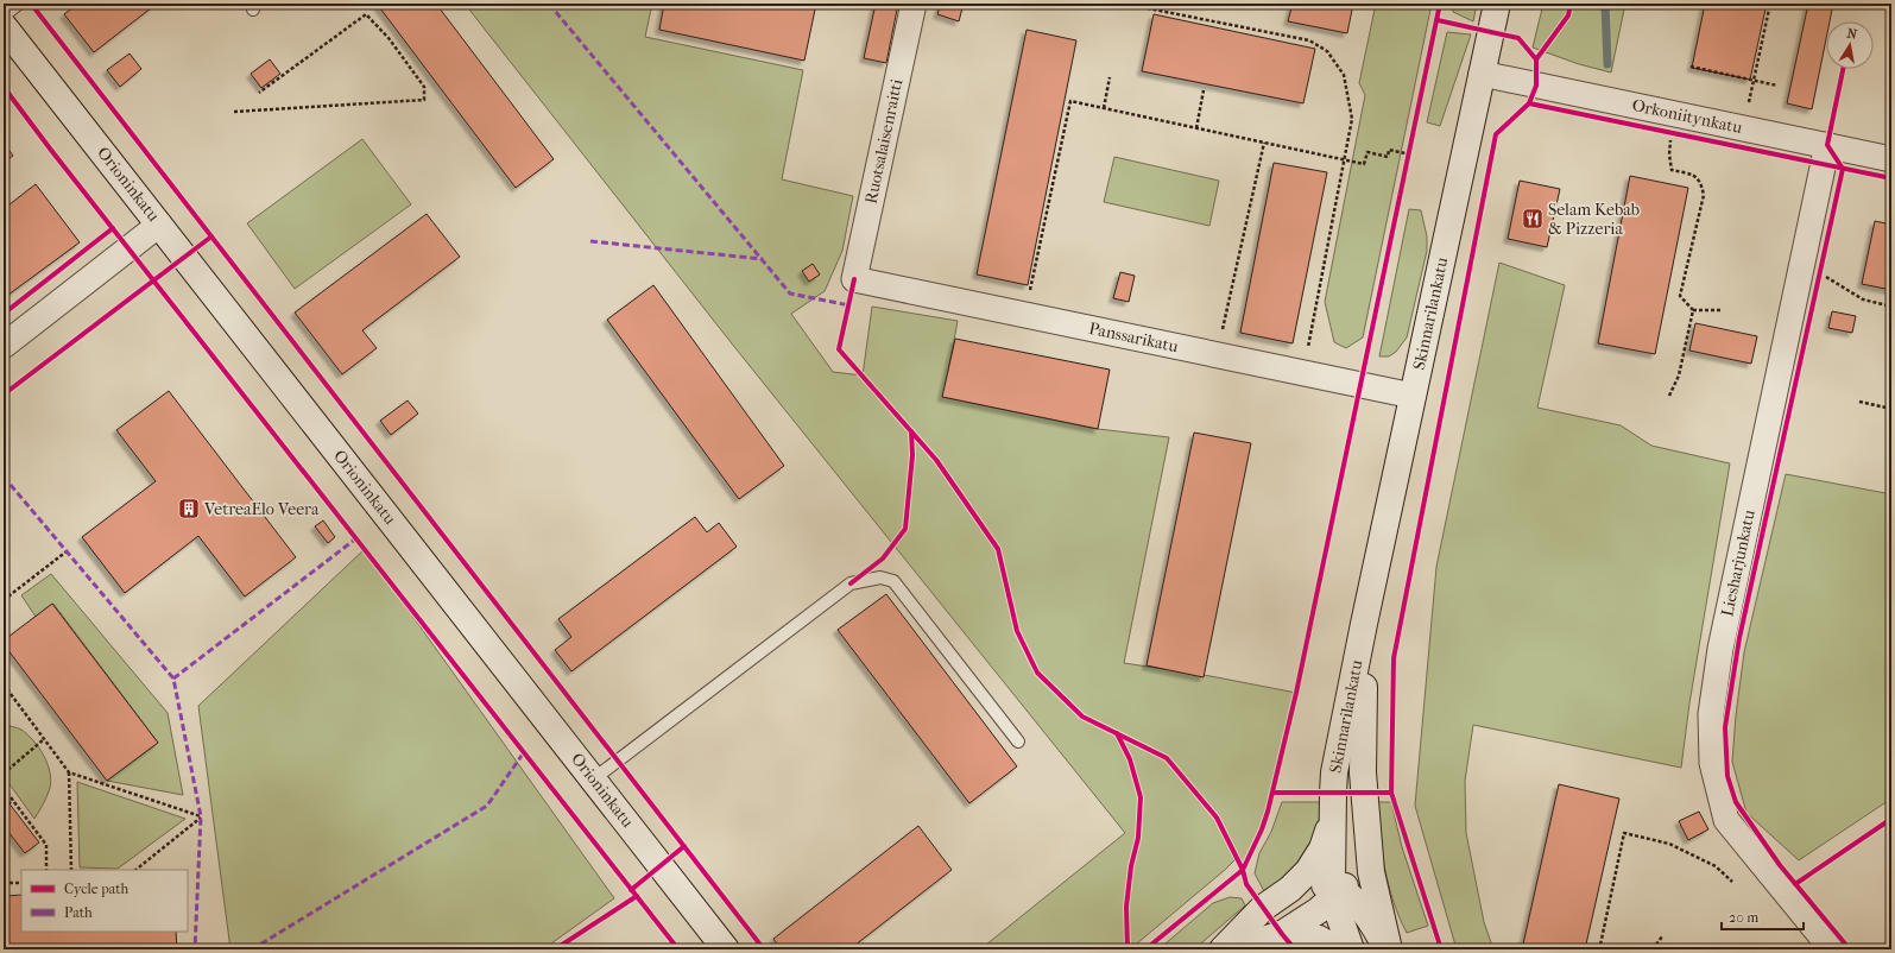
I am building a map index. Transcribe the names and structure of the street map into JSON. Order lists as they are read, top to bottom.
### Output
{
  "streets": {
    "main road": ["Orioninkatu", "Skinnarilankatu"],
    "street": [
      "Orkoniitynkatu",
      "Ruotsalaisenraitti",
      "Panssarikatu",
      "Liesharjunkatu"
    ]
  },
  "crossings": [
    ["Orkoniitynkatu", "Skinnarilankatu"],
    ["Orkoniitynkatu", "Liesharjunkatu"],
    ["Ruotsalaisenraitti", "Panssarikatu"],
    ["Skinnarilankatu", "Panssarikatu"]
  ],
  "places": {
    "restaurant": ["Selam Kebab & Pizzeria"],
    "building": ["VetreaElo Veera"]
  },
  "legend": ["Cycle path", "Path"],
  "scale_bar": "20 m",
  "north": "top"
}
